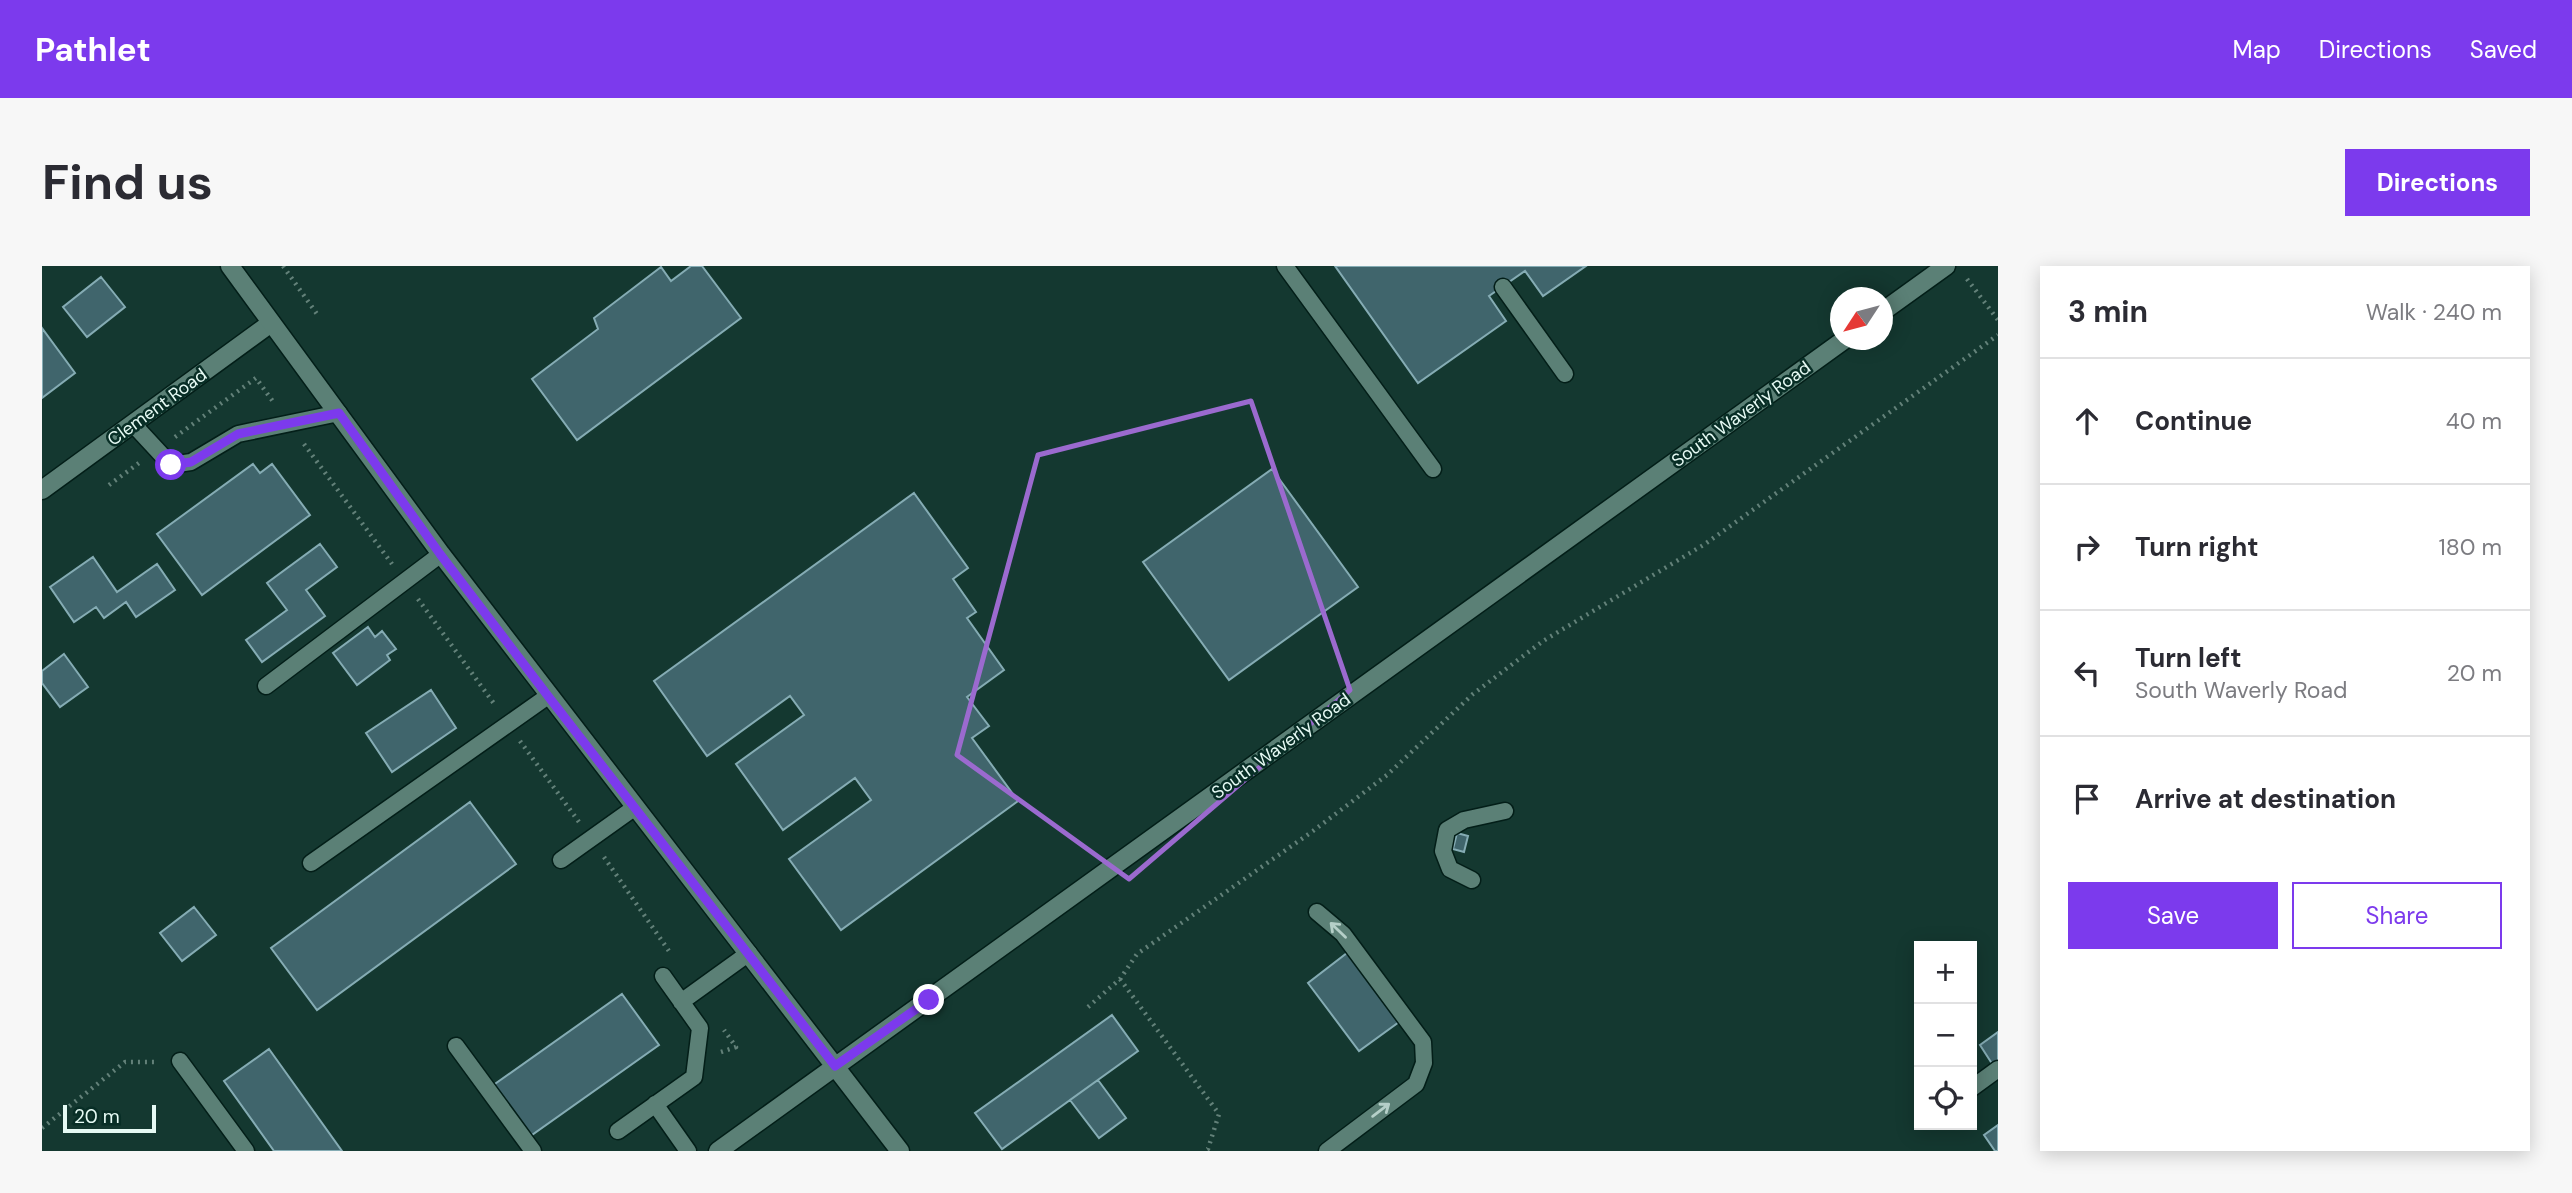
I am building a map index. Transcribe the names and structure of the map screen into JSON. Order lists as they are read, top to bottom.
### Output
{
  "streets": {
    "main road": ["Clement Road", "South Waverly Road"]
  },
  "scale_bar": "20 m",
  "north": "bottom left",
  "page": {
    "header": "Pathlet",
    "nav": ["Map", "Directions", "Saved"],
    "buttons": [
      "Directions",
      ["Save", "Share"]
    ],
    "title": "Find us",
    "heading": ["3 min", "Walk · 240 m"],
    "list": [
      ["Continue", "40 m"],
      ["Turn right", "180 m"],
      ["Turn left", "South Waverly Road", "20 m"],
      "Arrive at destination"
    ],
    "map_buttons": ["+", "−"],
    "scale": "20 m"
  }
}
